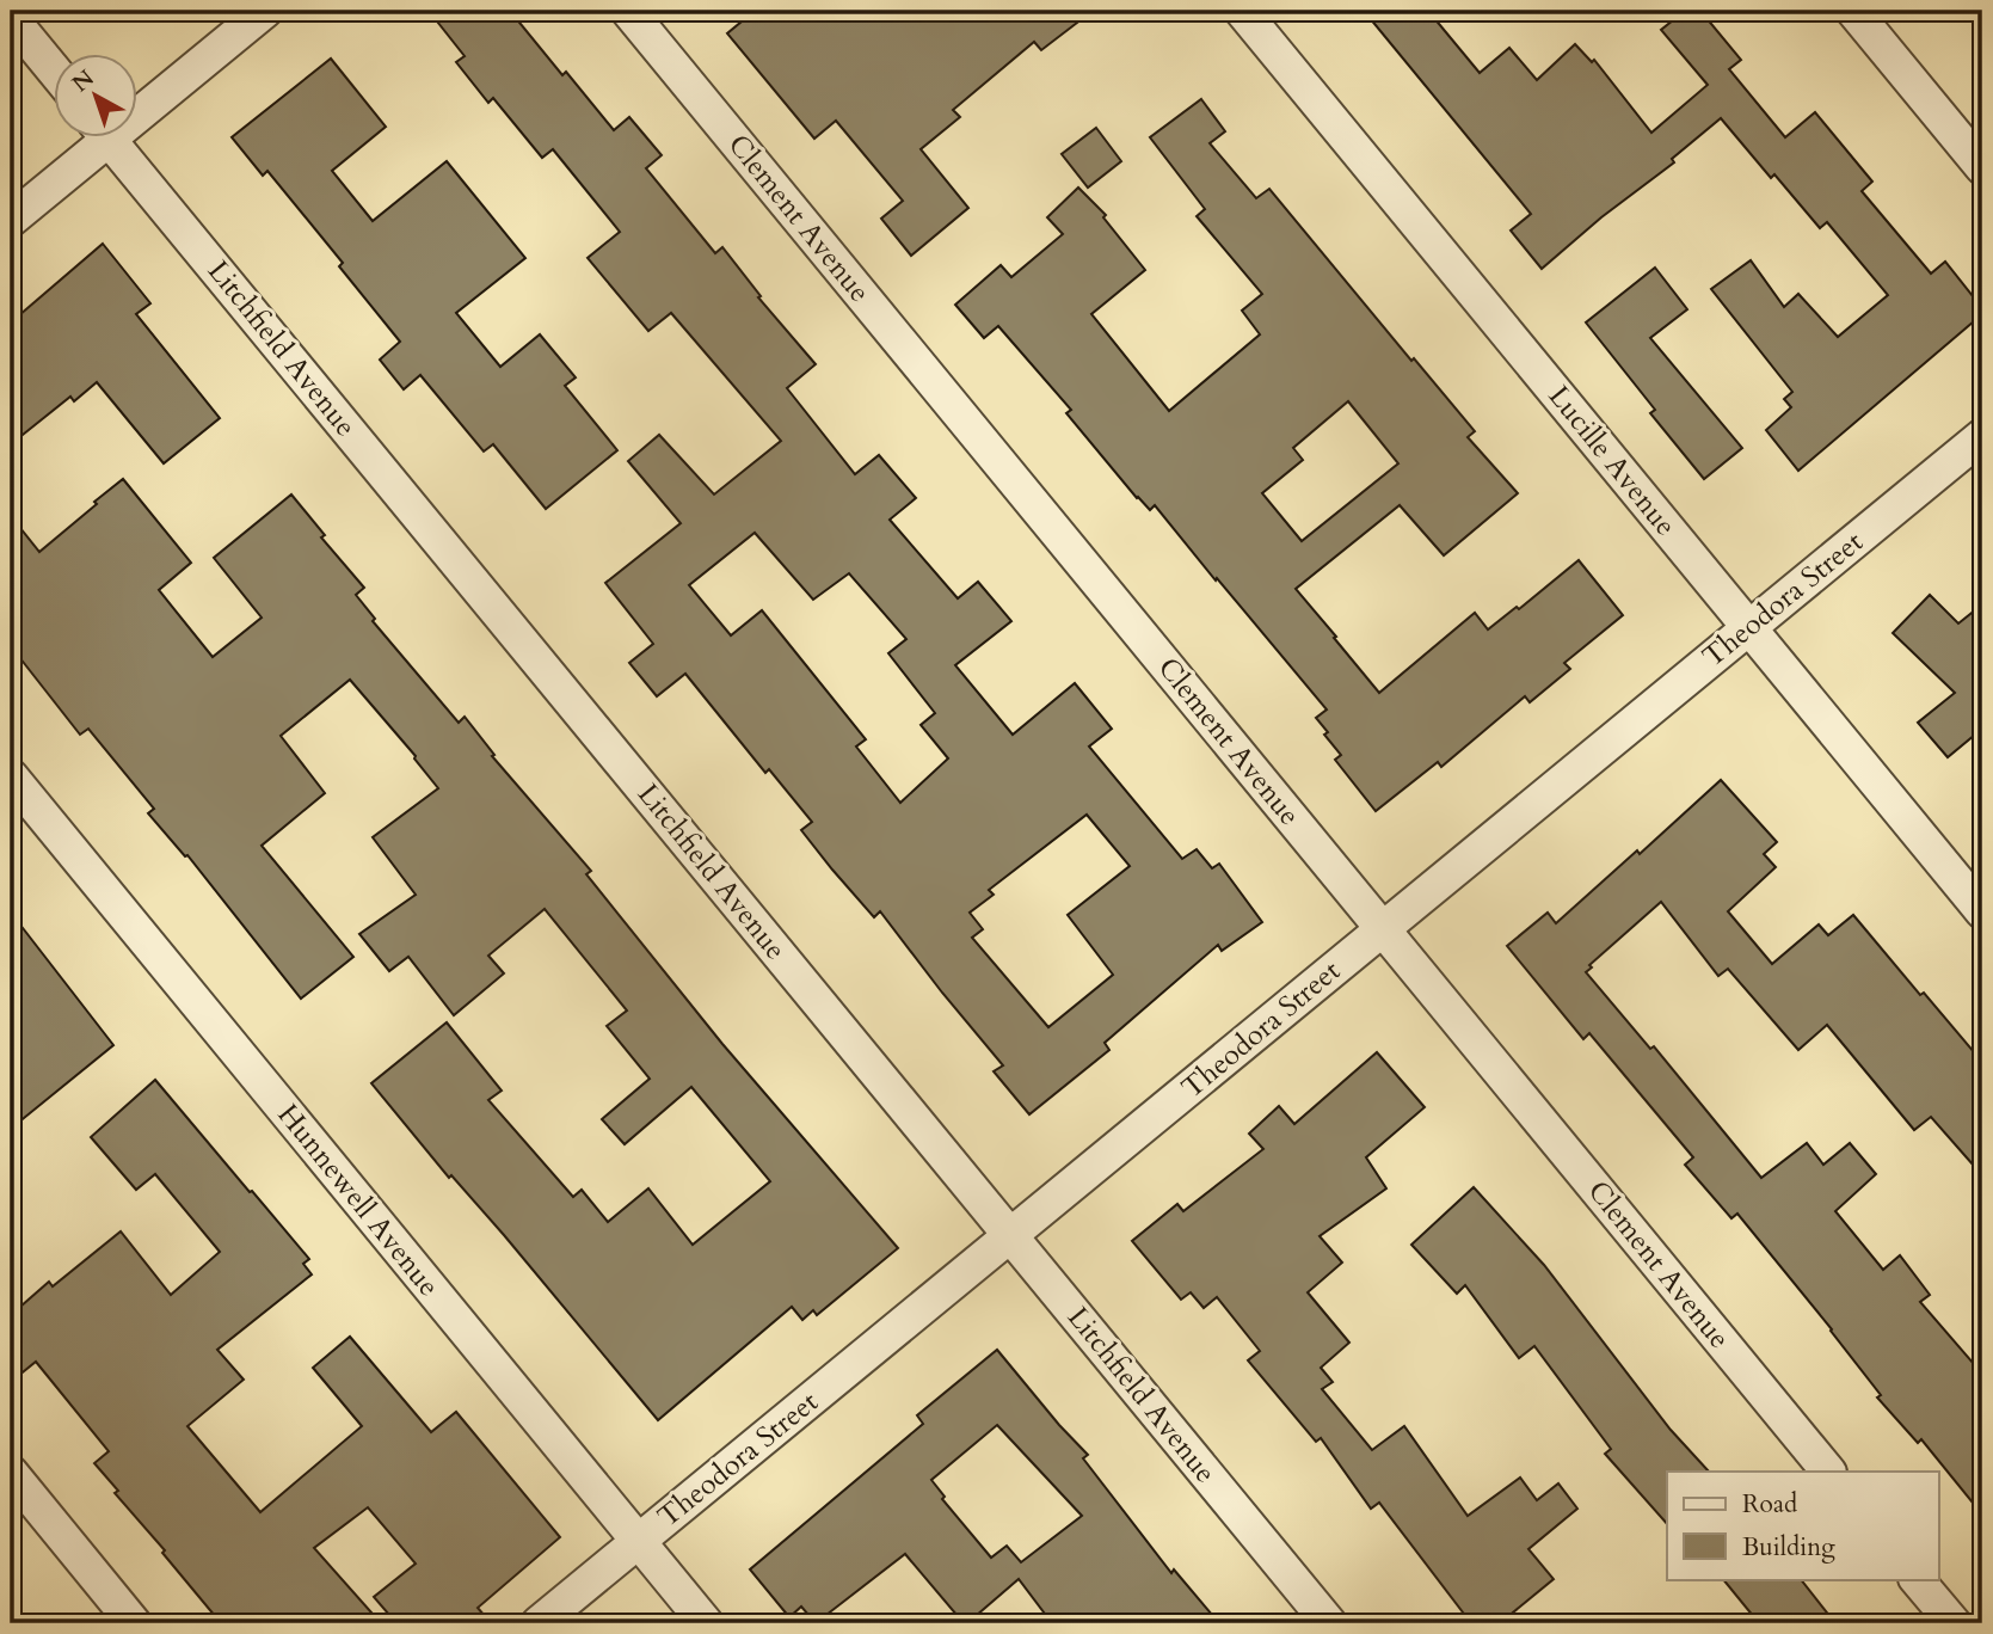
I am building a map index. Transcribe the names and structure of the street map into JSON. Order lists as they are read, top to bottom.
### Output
{
  "streets": {
    "street": [
      "Clement Avenue",
      "Litchfield Avenue",
      "Lucille Avenue",
      "Theodora Street",
      "Hunnewell Avenue"
    ]
  },
  "crossings": [
    ["Clement Avenue", "Theodora Street"],
    ["Litchfield Avenue", "Theodora Street"],
    ["Lucille Avenue", "Theodora Street"],
    ["Theodora Street", "Hunnewell Avenue"]
  ],
  "legend": ["Road", "Building"],
  "north": "top left"
}
